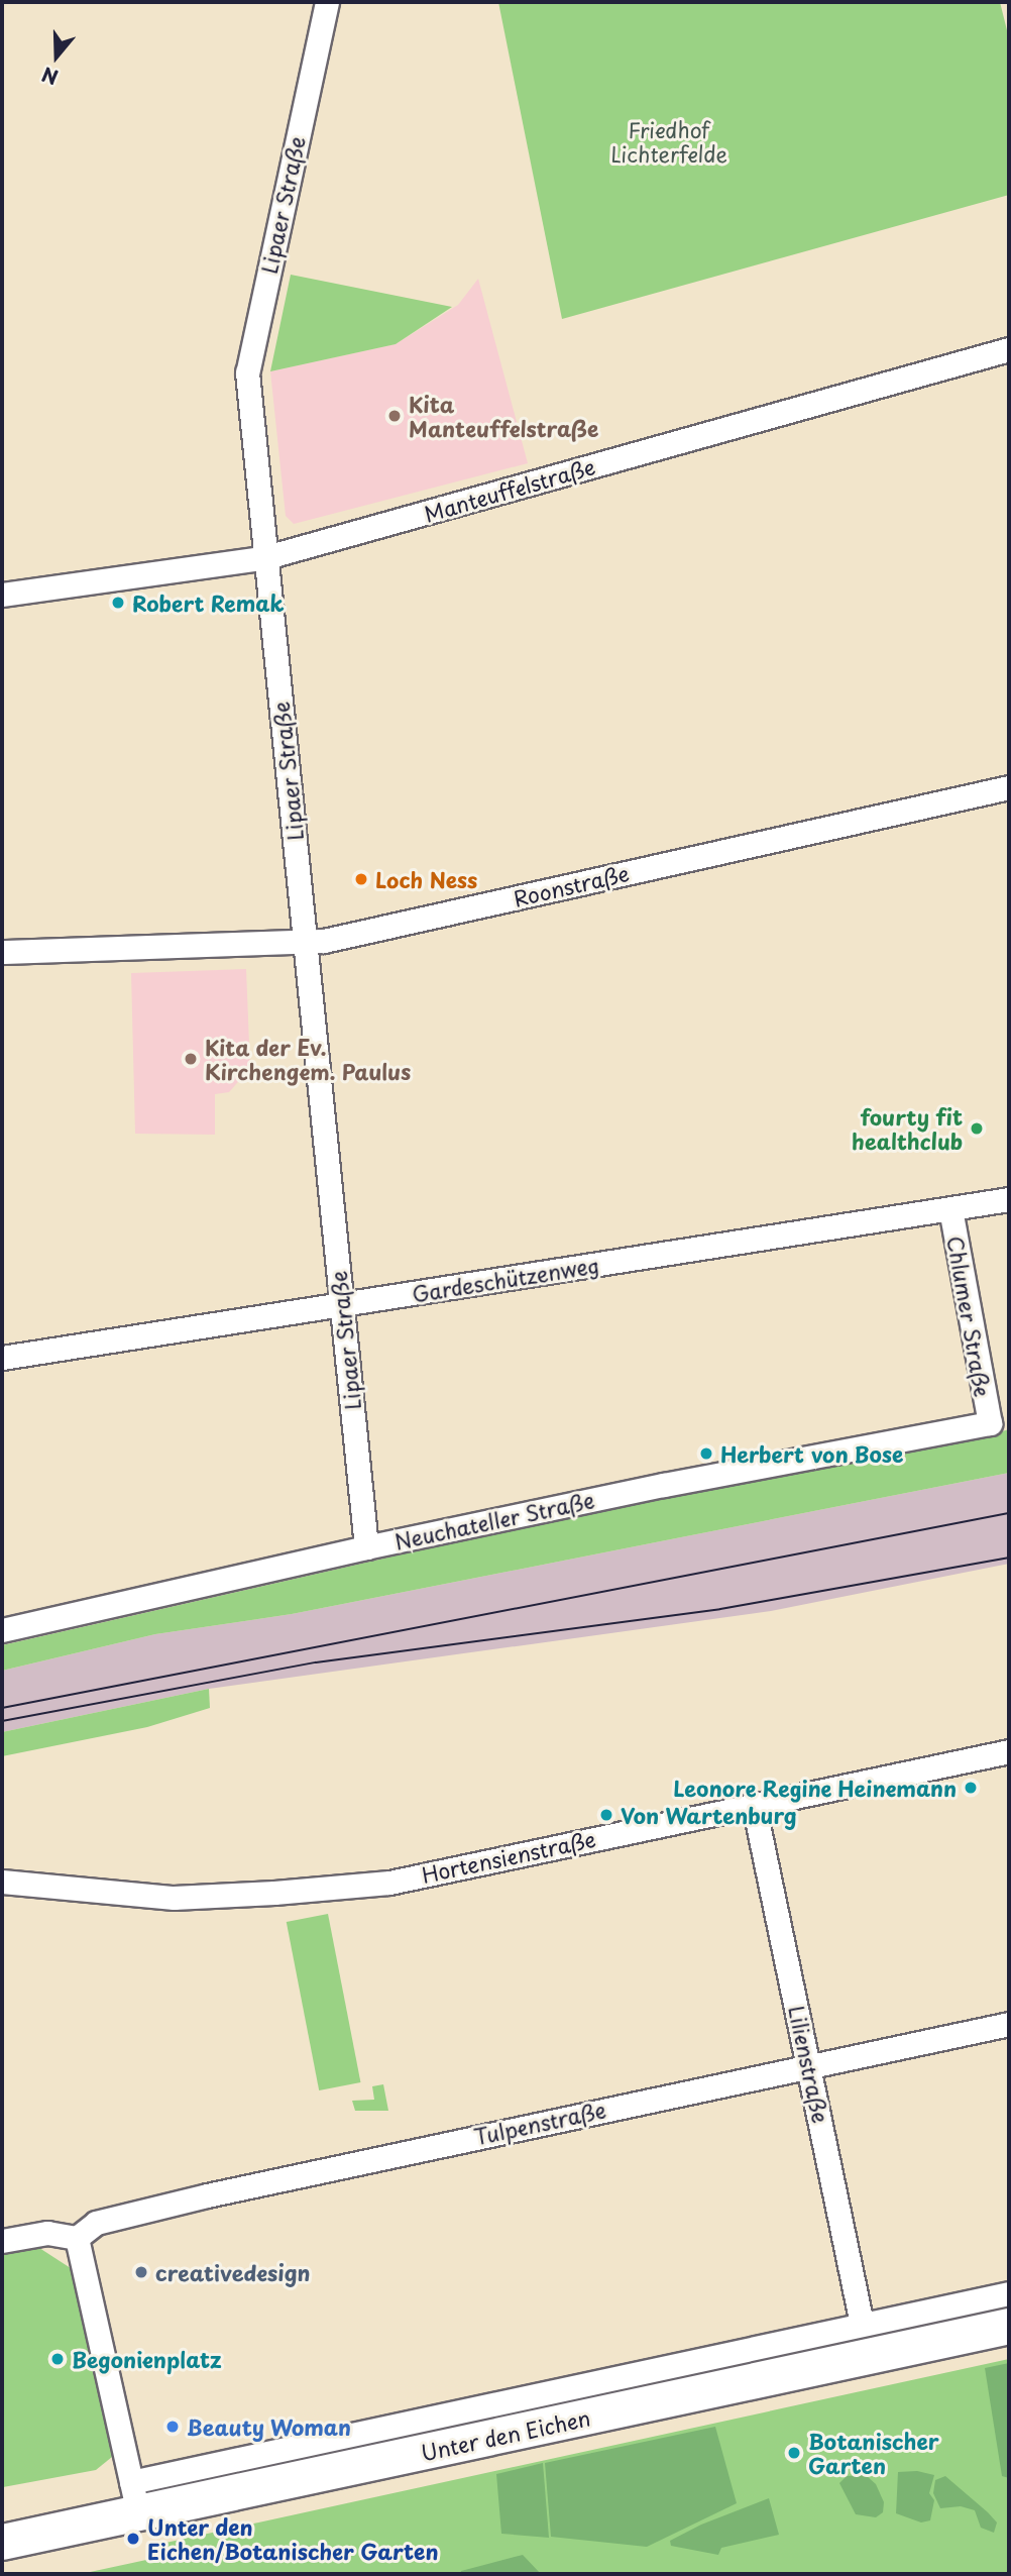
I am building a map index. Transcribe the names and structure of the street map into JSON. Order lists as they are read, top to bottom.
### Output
{
  "streets": {
    "main road": ["Unter den Eichen"],
    "street": [
      "Lipaer Straße",
      "Manteuffelstraße",
      "Roonstraße",
      "Gardeschützenweg",
      "Chlumer Straße",
      "Neuchateller Straße",
      "Hortensienstraße",
      "Lilienstraße",
      "Tulpenstraße"
    ]
  },
  "crossings": [
    ["Lipaer Straße", "Manteuffelstraße"],
    ["Lipaer Straße", "Roonstraße"],
    ["Lipaer Straße", "Gardeschützenweg"],
    ["Lipaer Straße", "Neuchateller Straße"],
    ["Gardeschützenweg", "Chlumer Straße"],
    ["Chlumer Straße", "Neuchateller Straße"],
    ["Hortensienstraße", "Lilienstraße"],
    ["Lilienstraße", "Tulpenstraße"],
    ["Lilienstraße", "Unter den Eichen"]
  ],
  "parks": ["Friedhof Lichterfelde"],
  "places": [
    "Kita Manteuffelstraße",
    "Robert Remak",
    "Loch Ness",
    "Kita der Ev. Kirchengem. Paulus",
    "fourty fit healthclub",
    "Herbert von Bose",
    "Leonore Regine Heinemann",
    "Von Wartenburg",
    "creativedesign",
    "Begonienplatz",
    "Beauty Woman",
    "Botanischer Garten",
    "Unter den Eichen/Botanischer Garten"
  ],
  "north": "bottom"
}
